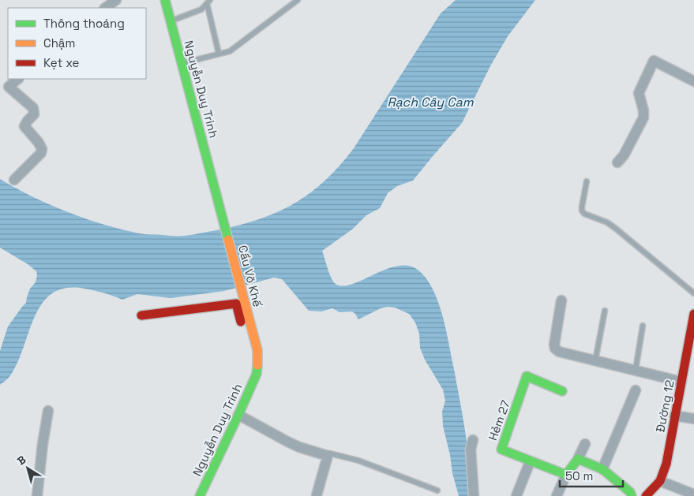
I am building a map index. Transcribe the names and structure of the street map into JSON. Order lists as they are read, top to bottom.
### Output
{
  "streets": {
    "street": [
      "Nguyễn Duy Trinh",
      "Cầu Võ Khế",
      "Đường 12",
      "Hẻm 27"
    ]
  },
  "crossings": [
    ["Nguyễn Duy Trinh", "Cầu Võ Khế"]
  ],
  "water": ["Rạch Cây Cam"],
  "legend": ["Thông thoáng", "Chậm", "Kẹt xe"],
  "scale_bar": "50 m",
  "north": "top left"
}
